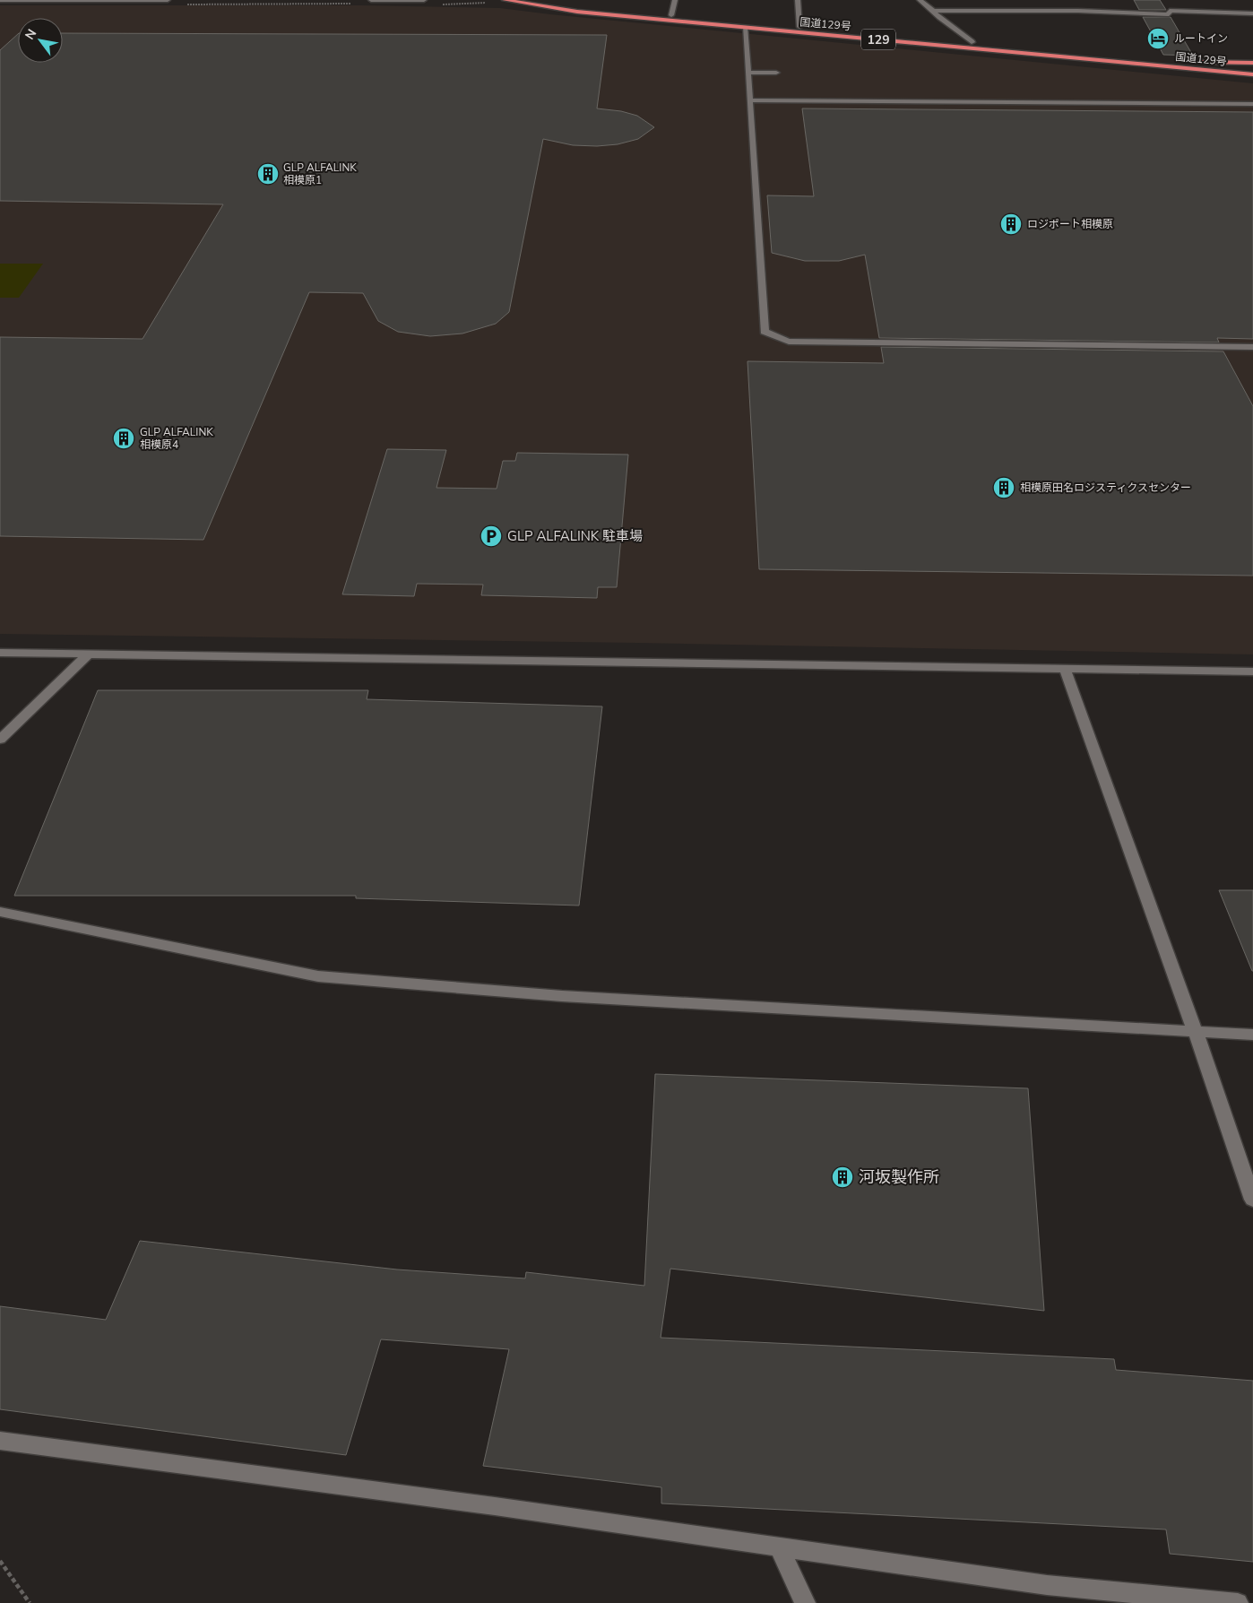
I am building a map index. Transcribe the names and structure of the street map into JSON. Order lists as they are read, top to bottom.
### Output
{
  "streets": {
    "highway": ["国道129号", "129"]
  },
  "places": {
    "hotel": ["ルートイン"],
    "building": [
      "GLP ALFALINK 相模原1",
      "ロジポート相模原",
      "GLP ALFALINK 相模原4",
      "相模原田名ロジスティクスセンター",
      "河坂製作所"
    ],
    "parking": ["GLP ALFALINK 駐車場"]
  },
  "north": "top left"
}
